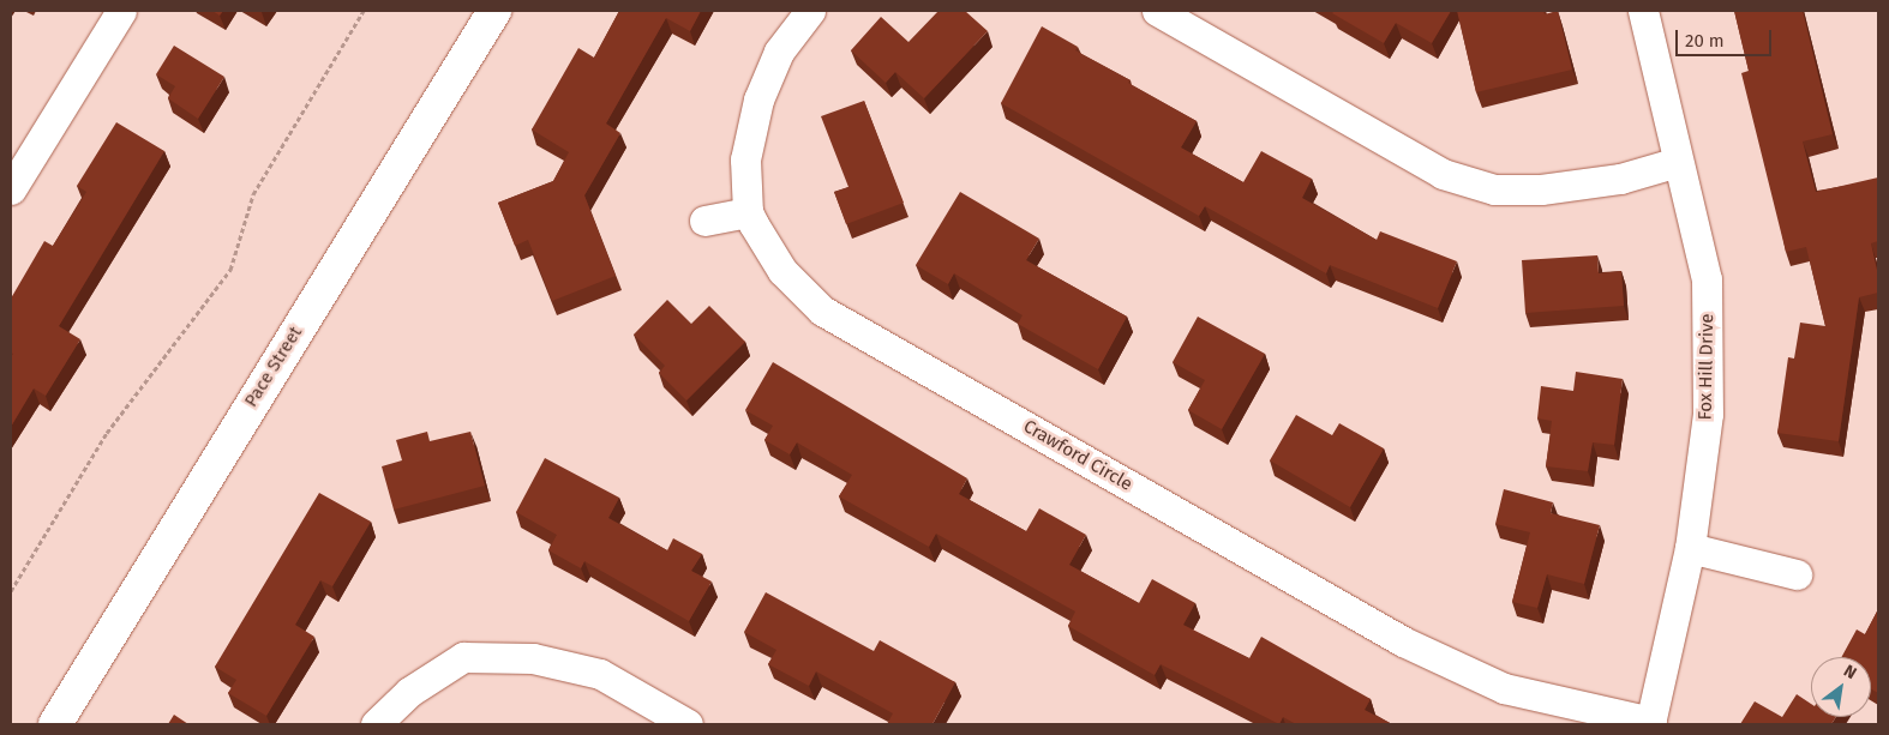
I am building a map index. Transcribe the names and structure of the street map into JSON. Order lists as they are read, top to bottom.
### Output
{
  "streets": {
    "main road": ["Pace Street"],
    "street": ["Fox Hill Drive", "Crawford Circle"]
  },
  "crossings": [
    ["Fox Hill Drive", "Crawford Circle"]
  ],
  "scale_bar": "20 m",
  "north": "top right"
}
